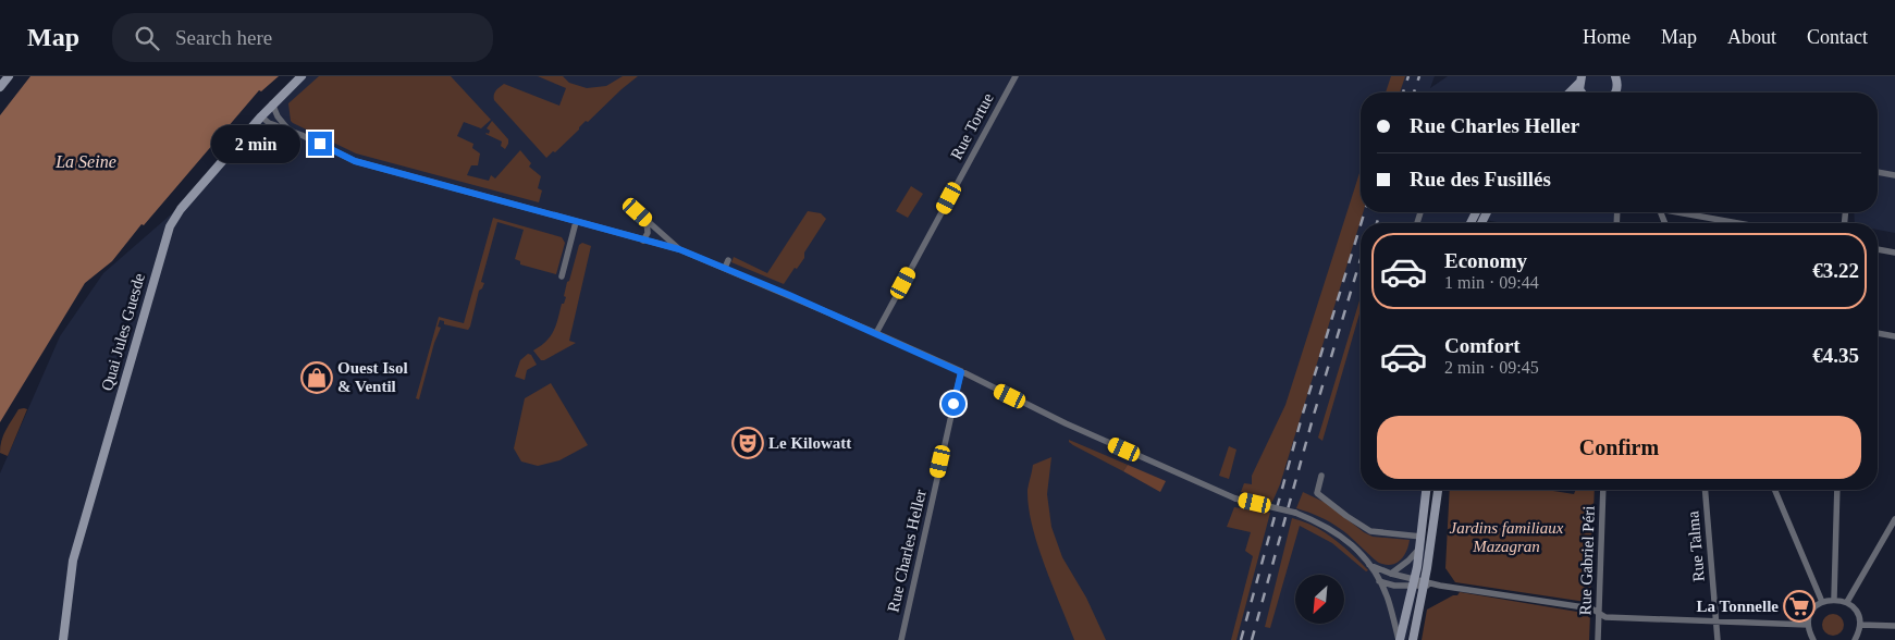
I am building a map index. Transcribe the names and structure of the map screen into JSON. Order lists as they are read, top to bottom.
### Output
{
  "streets": {
    "main road": ["Quai Jules Guesde"],
    "street": [
      "Rue Tortue",
      "Rue Talma",
      "Rue Charles Heller",
      "Rue Gabriel Péri"
    ]
  },
  "water": ["La Seine"],
  "parks": ["Jardins familiaux Mazagran"],
  "places": {
    "shop": ["Ouest Isol & Ventil"],
    "theatre": ["Le Kilowatt"],
    "supermarket": ["La Tonnelle"]
  },
  "north": "bottom left",
  "page": {
    "header": "Map",
    "search": "Search here",
    "nav": [
      "Home",
      "Map",
      "About",
      "Contact"
    ],
    "banner": ["Rue Charles Heller", "Rue des Fusillés"],
    "bubble": "2 min",
    "list": [
      {
        "name": "Economy",
        "note": "1 min · 09:44",
        "value": "€3.22"
      },
      {
        "name": "Comfort",
        "note": "2 min · 09:45",
        "value": "€4.35"
      }
    ],
    "buttons": "Confirm"
  }
}
